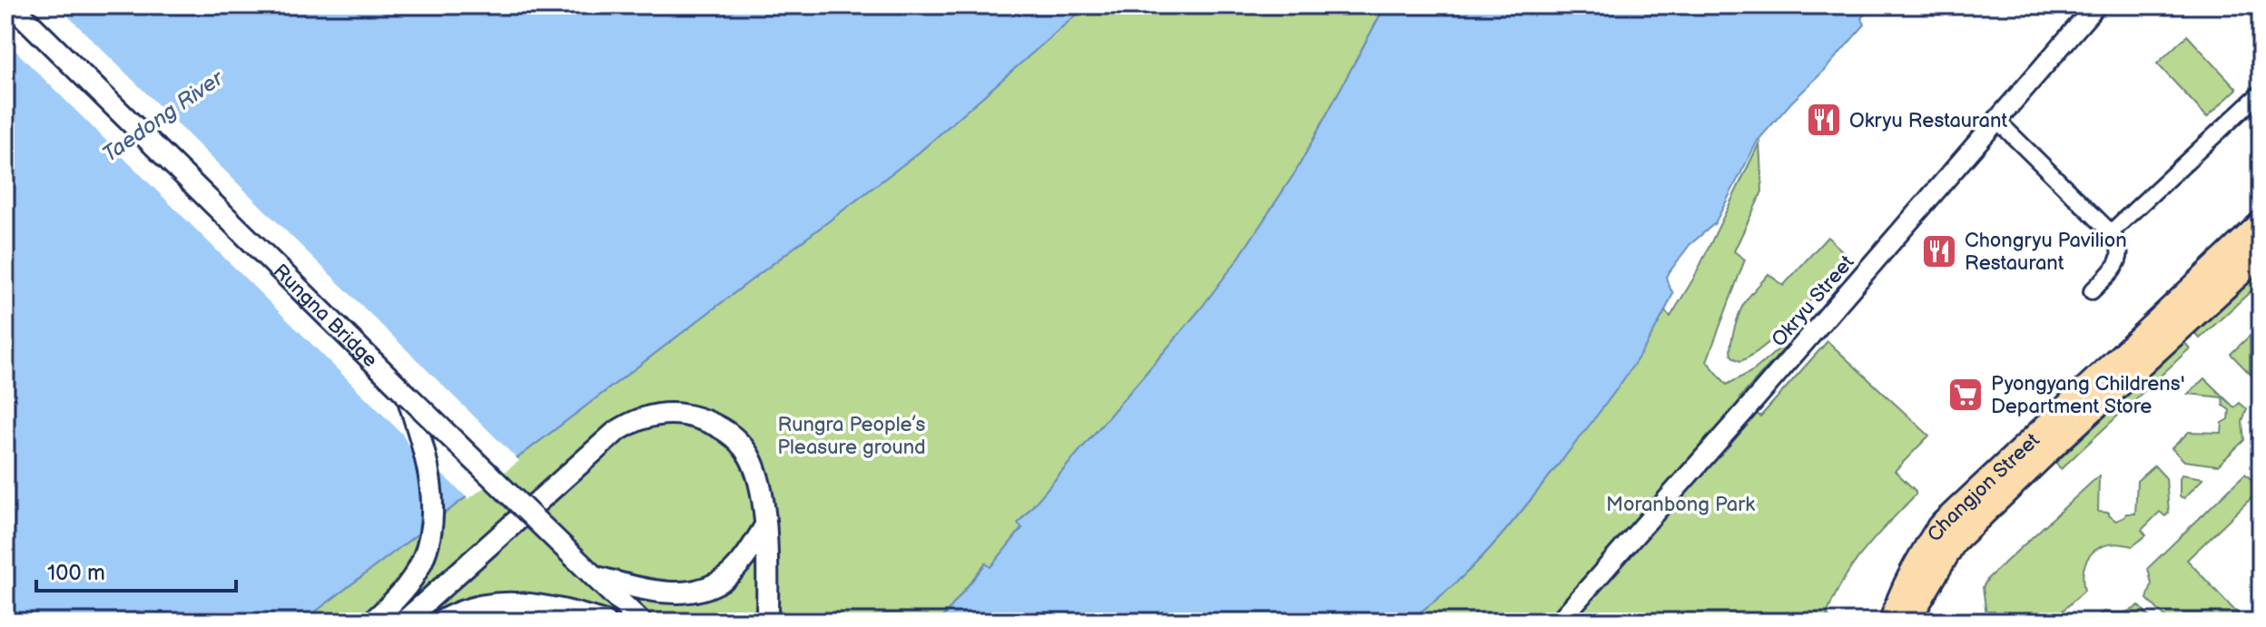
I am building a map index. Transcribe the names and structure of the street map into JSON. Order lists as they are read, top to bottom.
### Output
{
  "streets": {
    "main road": ["Rungna Bridge", "Changjon Street"],
    "street": ["Okryu Street"]
  },
  "water": ["Taedong River"],
  "parks": ["Rungra People’s Pleasure ground", "Moranbong Park"],
  "places": {
    "restaurant": ["Okryu Restaurant", "Chongryu Pavilion Restaurant"],
    "supermarket": ["Pyongyang Childrens' Department Store"]
  },
  "scale_bar": "100 m"
}
